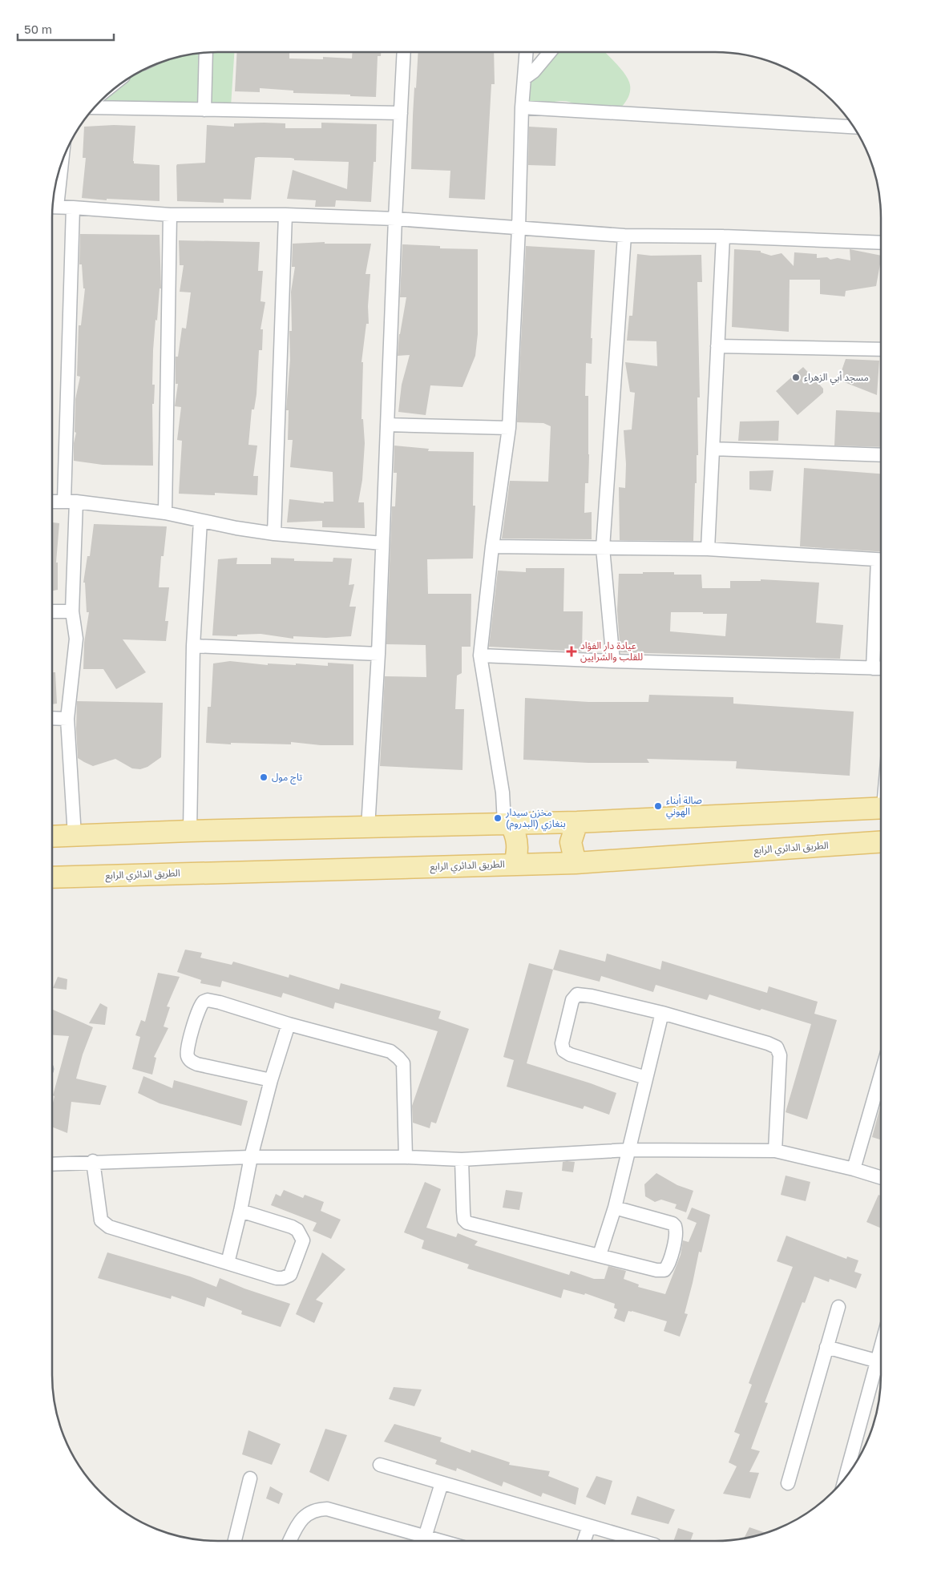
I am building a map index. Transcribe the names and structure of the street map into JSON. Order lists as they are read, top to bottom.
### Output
{
  "streets": {
    "main road": ["الطريق الدائري الرابع"]
  },
  "places": {
    "other": [
      "مسجد أبي الزهراء",
      "تاج مول",
      "صالة أبناء الهوني",
      "مخزن سيدار بنغازي (البدروم)"
    ],
    "health": ["عيادة دار الفؤاد للقلب والشرايين"]
  },
  "scale_bar": "50 m"
}
